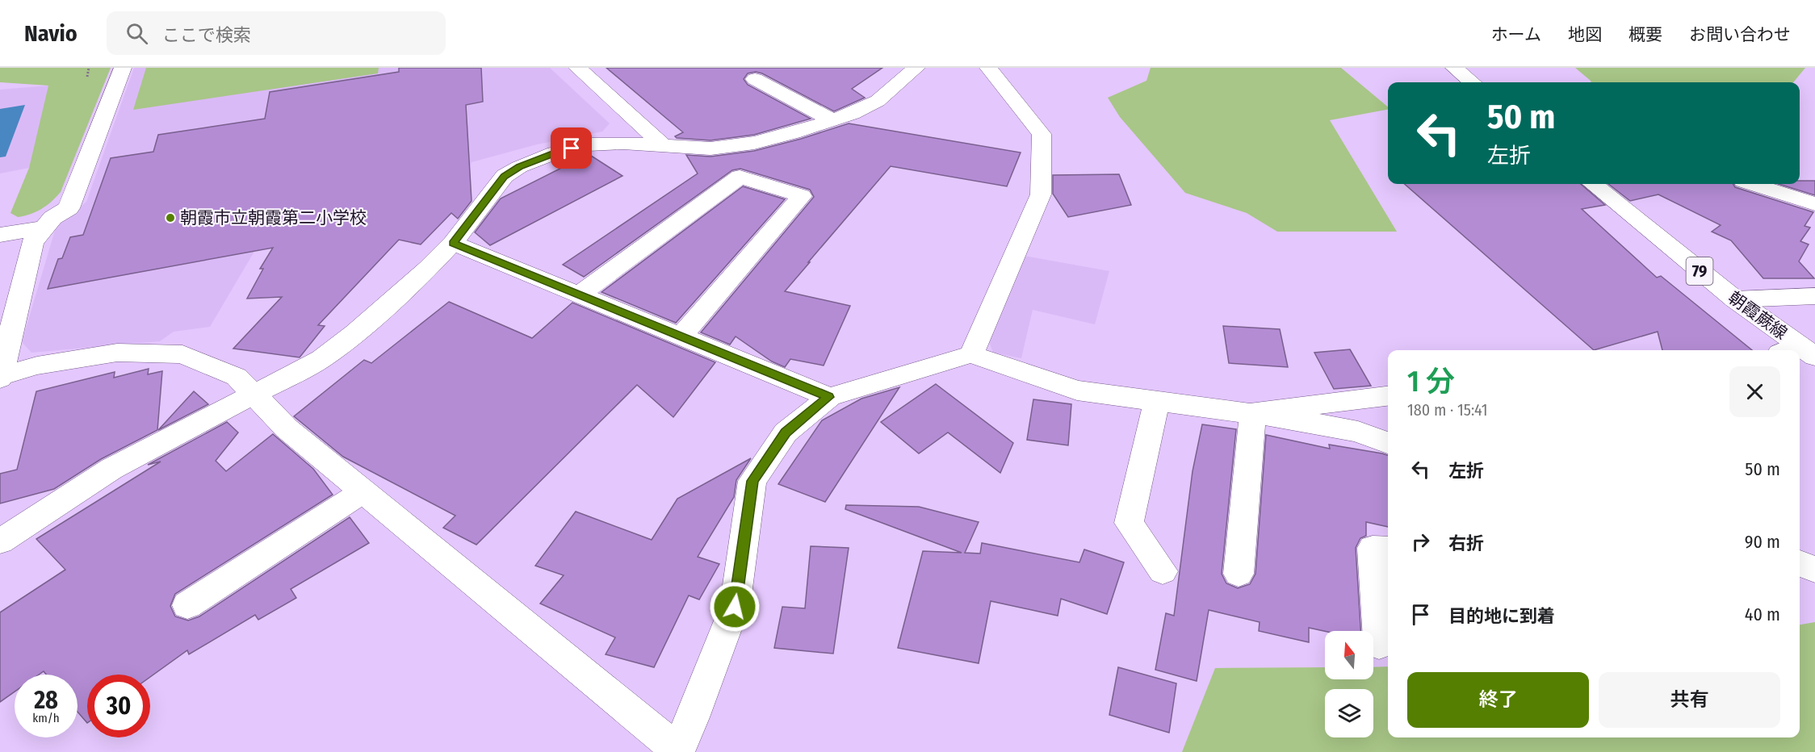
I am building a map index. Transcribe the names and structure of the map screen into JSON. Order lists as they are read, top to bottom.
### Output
{
  "streets": {
    "street": ["79", "朝霞蕨線"]
  },
  "places": ["朝霞市立朝霞第二小学校"],
  "north": "top",
  "page": {
    "header": "Navio",
    "search": "ここで検索",
    "nav": [
      "ホーム",
      "地図",
      "概要",
      "お問い合わせ"
    ],
    "turn": ["50 m", "左折"],
    "heading": ["1 分", "180 m · 15:41"],
    "list": [
      {
        "name": "左折",
        "value": "50 m"
      },
      {
        "name": "右折",
        "value": "90 m"
      },
      {
        "name": "目的地に到着",
        "value": "40 m"
      }
    ],
    "buttons": ["終了", "共有"],
    "speed": "28 km/h",
    "limit": "30"
  }
}
